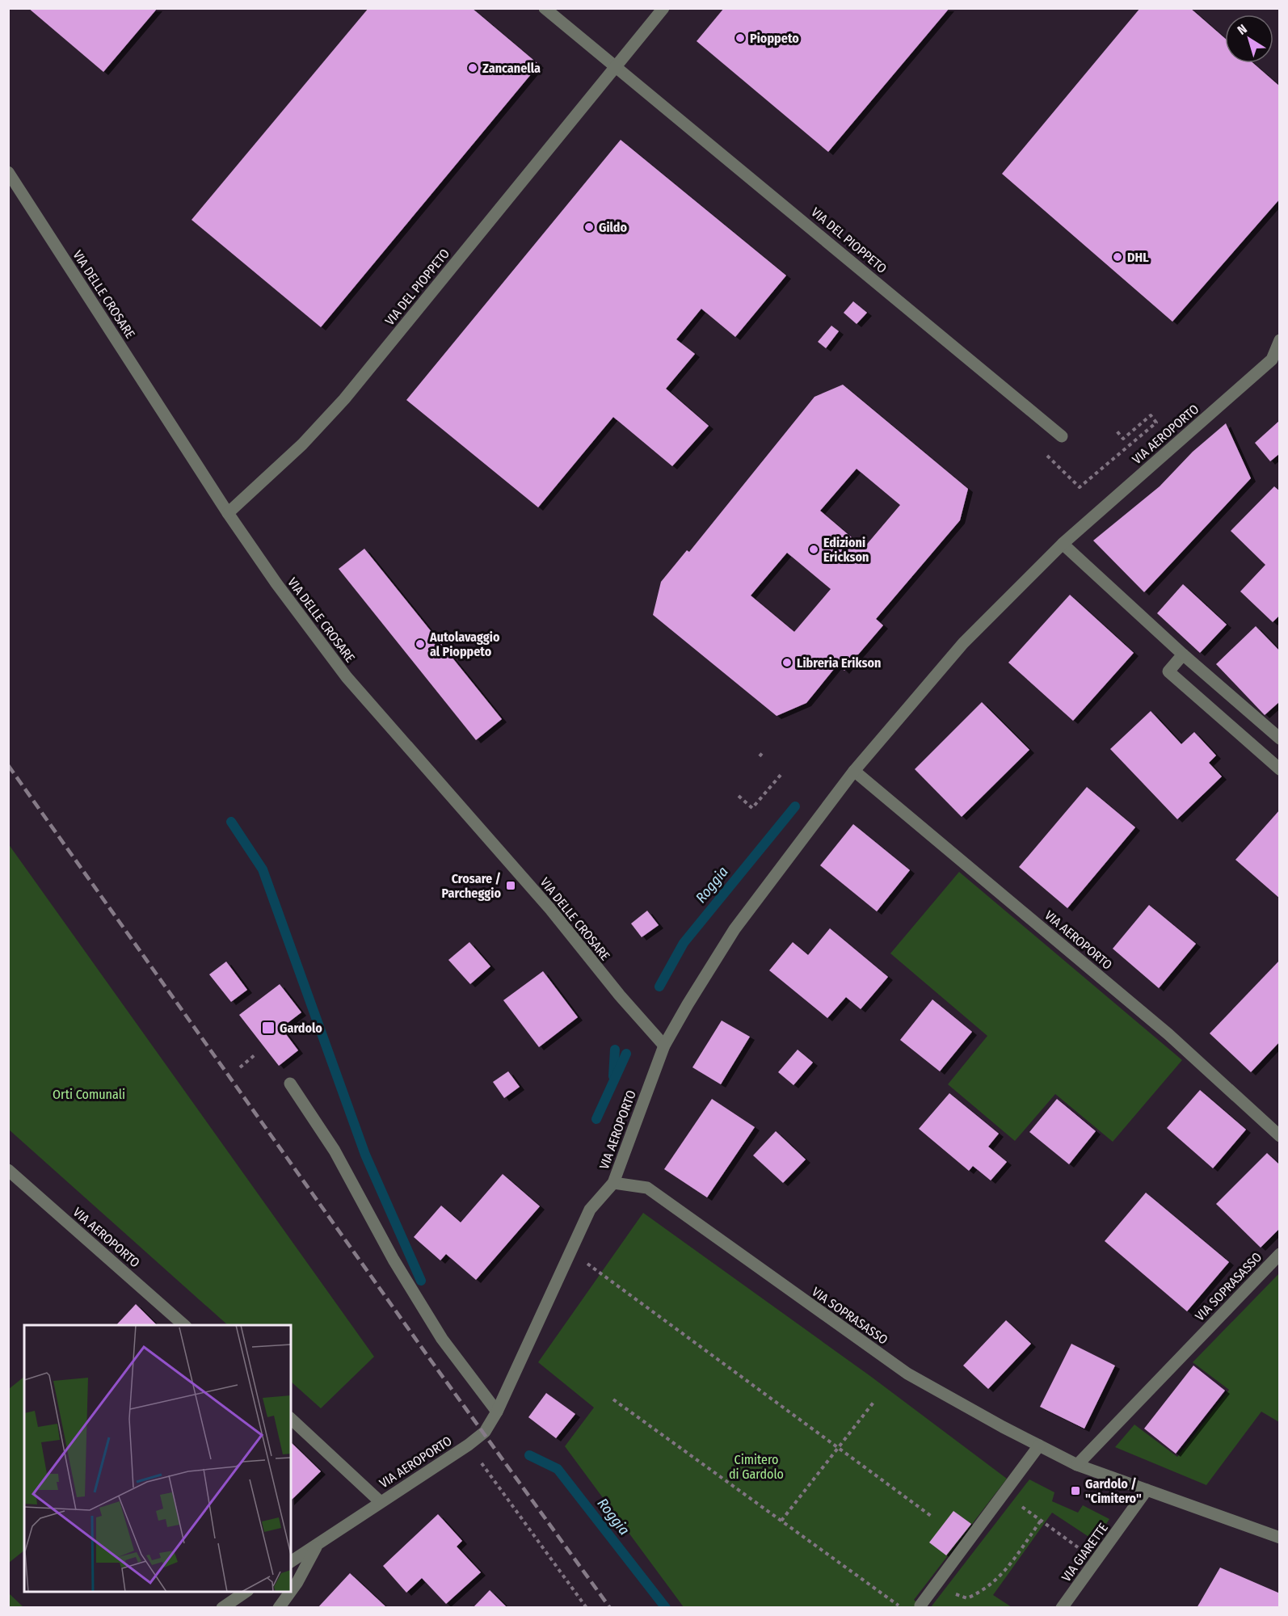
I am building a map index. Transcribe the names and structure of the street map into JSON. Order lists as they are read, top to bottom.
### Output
{
  "streets": {
    "street": [
      "VIA DEL PIOPPETO",
      "VIA DELLE CROSARE",
      "VIA AEROPORTO",
      "VIA SOPRASASSO",
      "VIA GIARETTE"
    ]
  },
  "crossings": [
    ["VIA DEL PIOPPETO", "VIA DELLE CROSARE"],
    ["VIA DELLE CROSARE", "VIA AEROPORTO"],
    ["VIA AEROPORTO", "VIA SOPRASASSO"],
    ["VIA SOPRASASSO", "VIA GIARETTE"]
  ],
  "water": ["Roggia"],
  "parks": ["Orti Comunali", "Cimitero di Gardolo"],
  "places": {
    "other": [
      "Pioppeto",
      "Zancanella",
      "Gildo",
      "DHL",
      "Edizioni Erickson",
      "Autolavaggio al Pioppeto",
      "Libreria Erikson"
    ],
    "transit": ["Crosare / Parcheggio", "Gardolo", "Gardolo / \"Cimitero\""]
  },
  "north": "top left"
}
